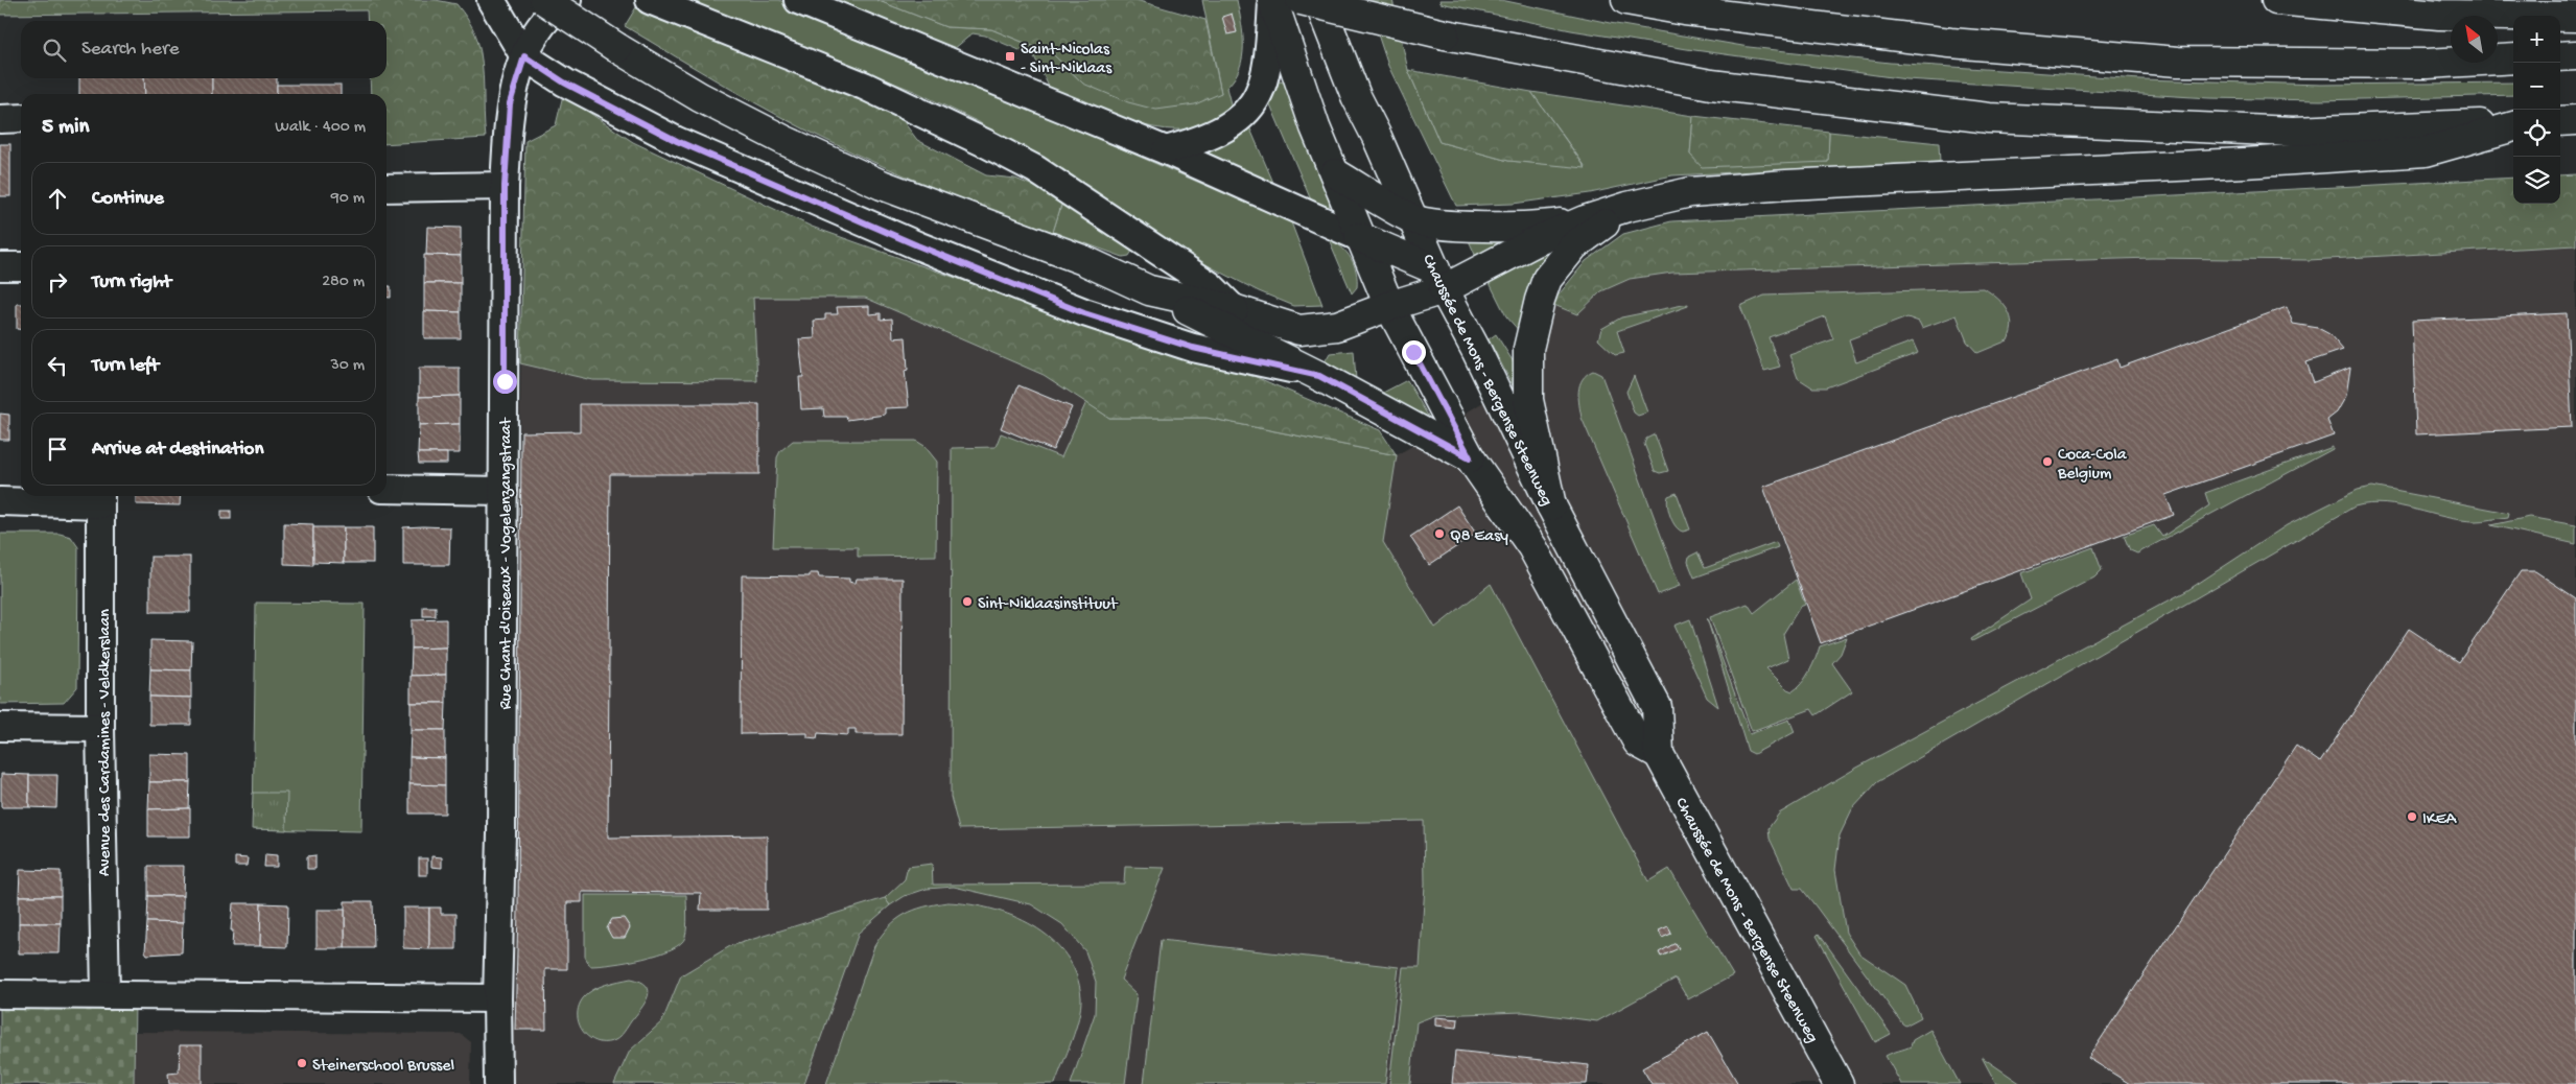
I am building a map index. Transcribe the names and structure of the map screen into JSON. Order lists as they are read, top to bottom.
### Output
{
  "streets": {
    "main road": ["Chaussée de Mons - Bergense Steenweg"],
    "street": ["Rue Chant d'Oiseaux - Vogelenzangstraat", "Avenue des Cardamines - Veldkerslaan"]
  },
  "places": {
    "transit": ["Saint-Nicolas - Sint-Niklaas"],
    "other": [
      "Coca-Cola Belgium",
      "Q8 Easy",
      "Sint-Niklaasinstituut",
      "IKEA",
      "Steinerschool Brussel"
    ]
  },
  "north": "top left",
  "page": {
    "map_buttons": ["+", "−"],
    "search": "Search here",
    "heading": ["5 min", "Walk · 400 m"],
    "list": [
      ["Continue", "90 m"],
      ["Turn right", "280 m"],
      ["Turn left", "30 m"],
      "Arrive at destination"
    ]
  }
}
